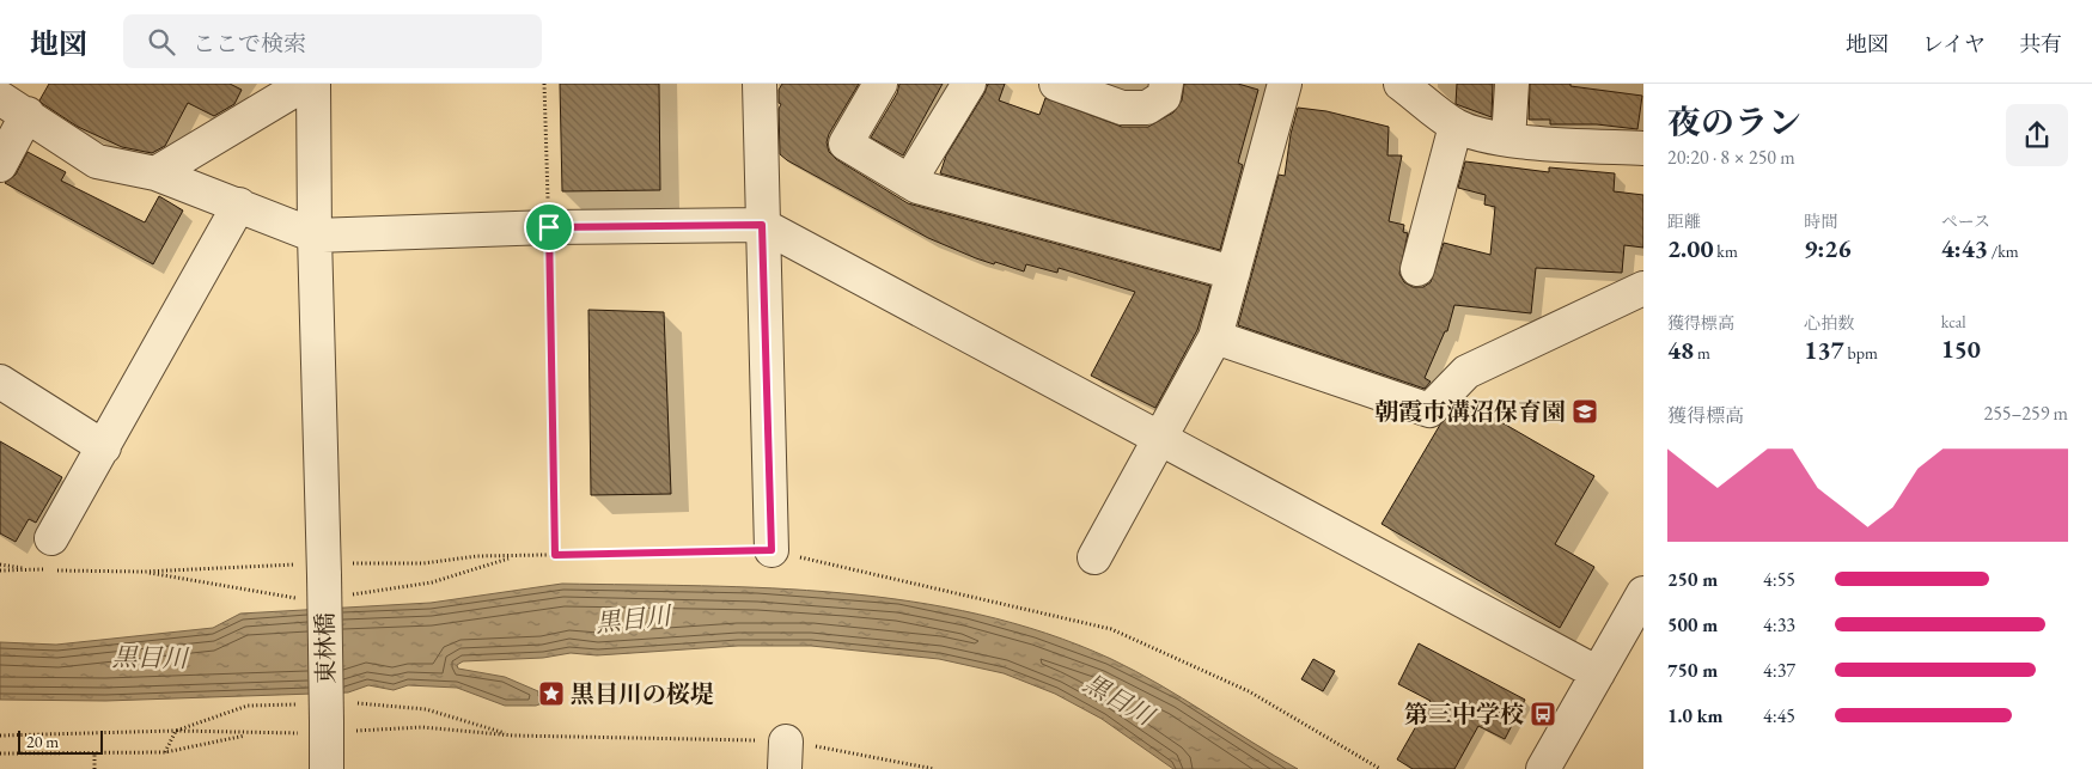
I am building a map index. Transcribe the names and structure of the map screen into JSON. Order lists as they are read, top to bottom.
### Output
{
  "streets": {
    "street": ["東林橋"]
  },
  "water": ["黒目川"],
  "places": {
    "school or university": ["朝霞市溝沼保育園"],
    "place": ["黒目川の桜堤"],
    "bus stop": ["第三中学校"]
  },
  "scale_bar": "20 m",
  "page": {
    "header": "地図",
    "search": "ここで検索",
    "nav": ["地図", "レイヤ", "共有"],
    "heading": ["夜のラン", "20:20 · 8 × 250 m"],
    "stats": [
      ["距離", "2.00 km"],
      ["時間", "9:26"],
      ["ペース", "4:43 /km"],
      ["獲得標高", "48 m"],
      ["心拍数", "137 bpm"],
      ["kcal", "150"]
    ],
    "chart": ["獲得標高", "255–259 m"],
    "list": [
      {
        "name": "250 m",
        "note": "4:55"
      },
      {
        "name": "500 m",
        "note": "4:33"
      },
      {
        "name": "750 m",
        "note": "4:37"
      },
      {
        "name": "1.0 km",
        "note": "4:45"
      }
    ],
    "scale": "20 m"
  }
}
